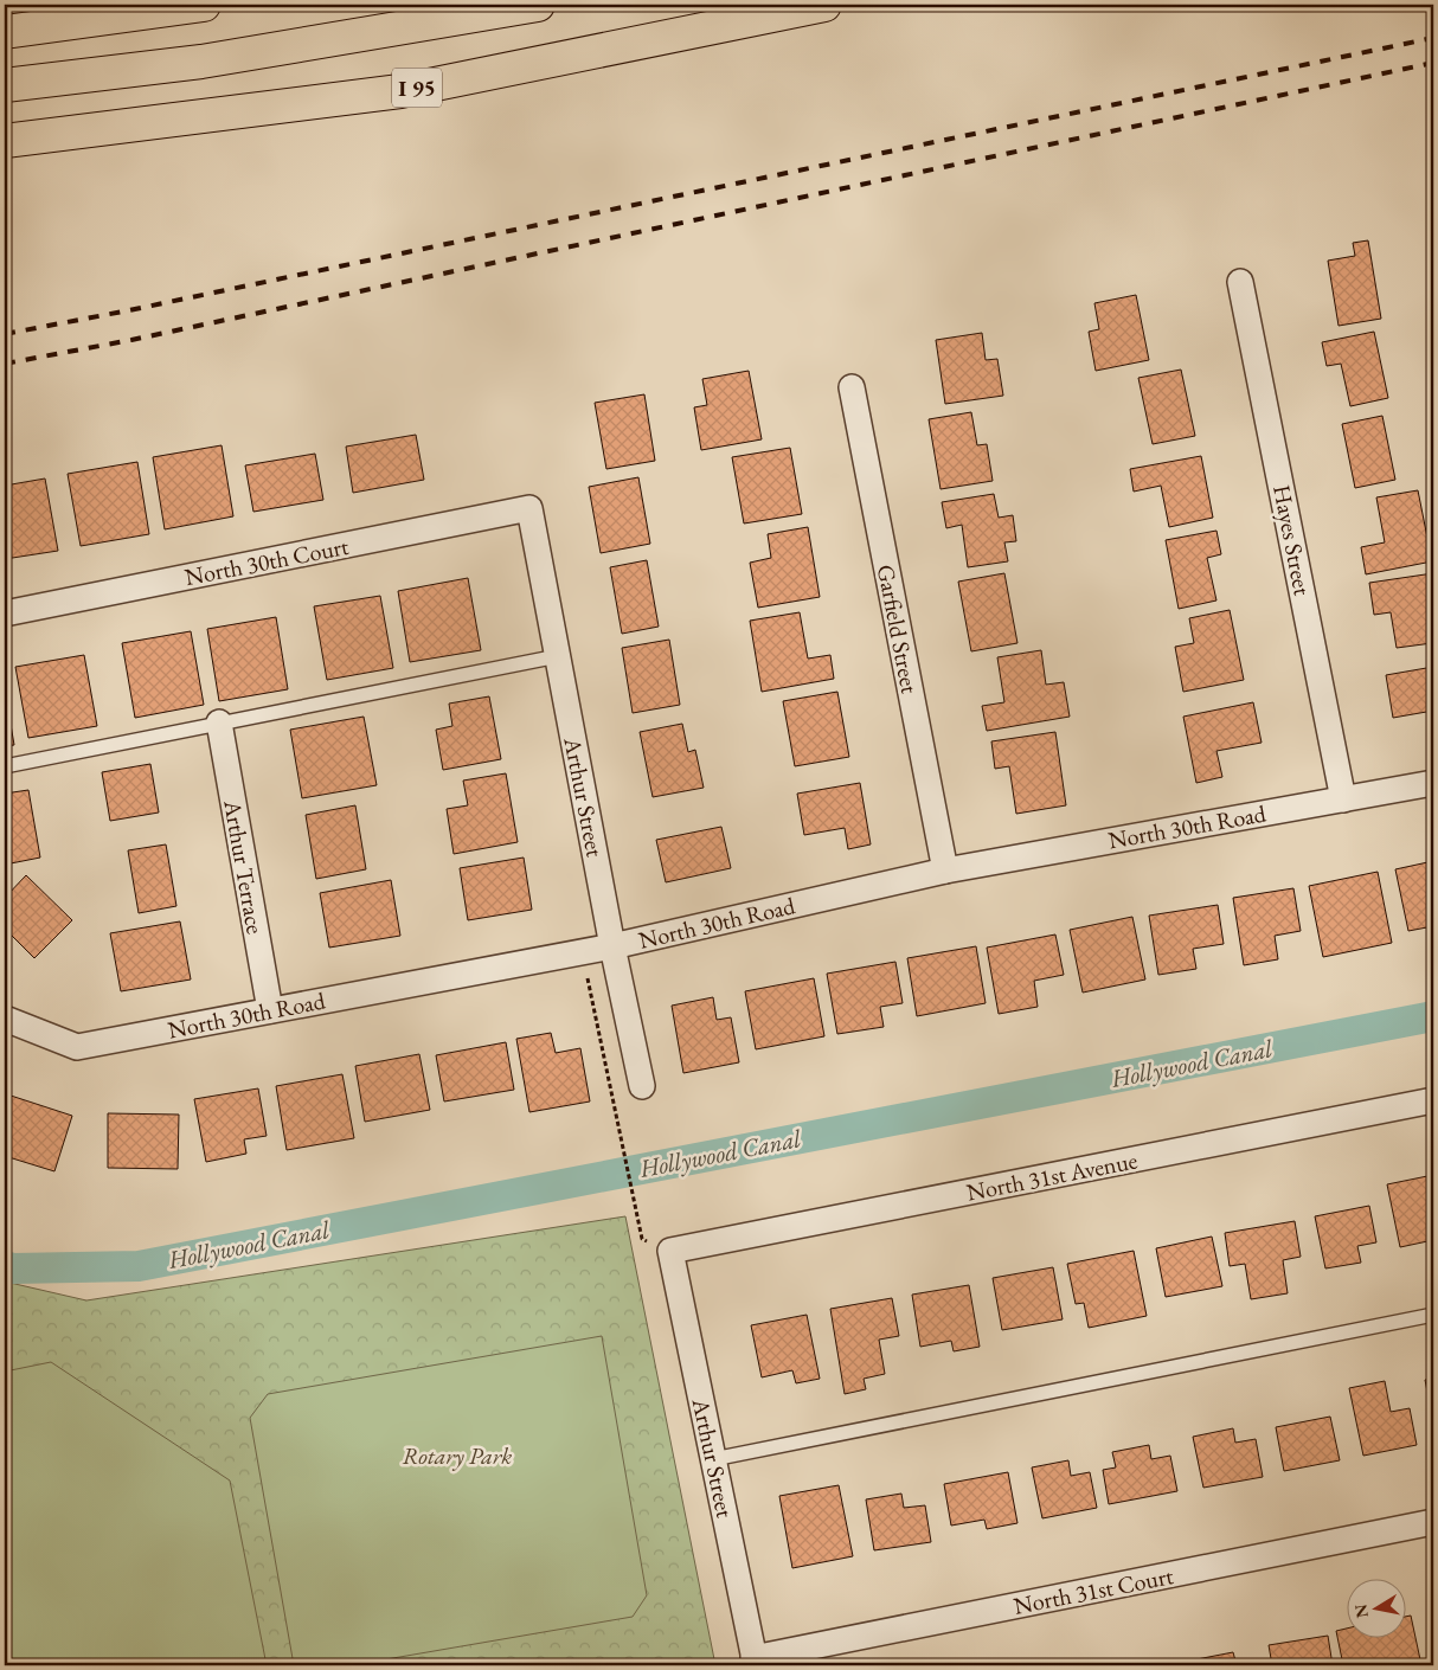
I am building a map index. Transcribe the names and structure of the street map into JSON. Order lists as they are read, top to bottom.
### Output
{
  "streets": {
    "highway": ["I 95"],
    "street": [
      "Hayes Street",
      "North 30th Court",
      "Garfield Street",
      "Arthur Street",
      "North 30th Road",
      "Arthur Terrace",
      "North 31st Avenue",
      "North 31st Court"
    ]
  },
  "crossings": [
    ["Hayes Street", "North 30th Road"],
    ["North 30th Court", "Arthur Street"],
    ["Garfield Street", "North 30th Road"],
    ["Arthur Street", "North 30th Road"],
    ["Arthur Street", "North 31st Avenue"],
    ["Arthur Street", "North 31st Court"],
    ["North 30th Road", "Arthur Terrace"]
  ],
  "water": ["Hollywood Canal"],
  "parks": ["Rotary Park"],
  "north": "left"
}
